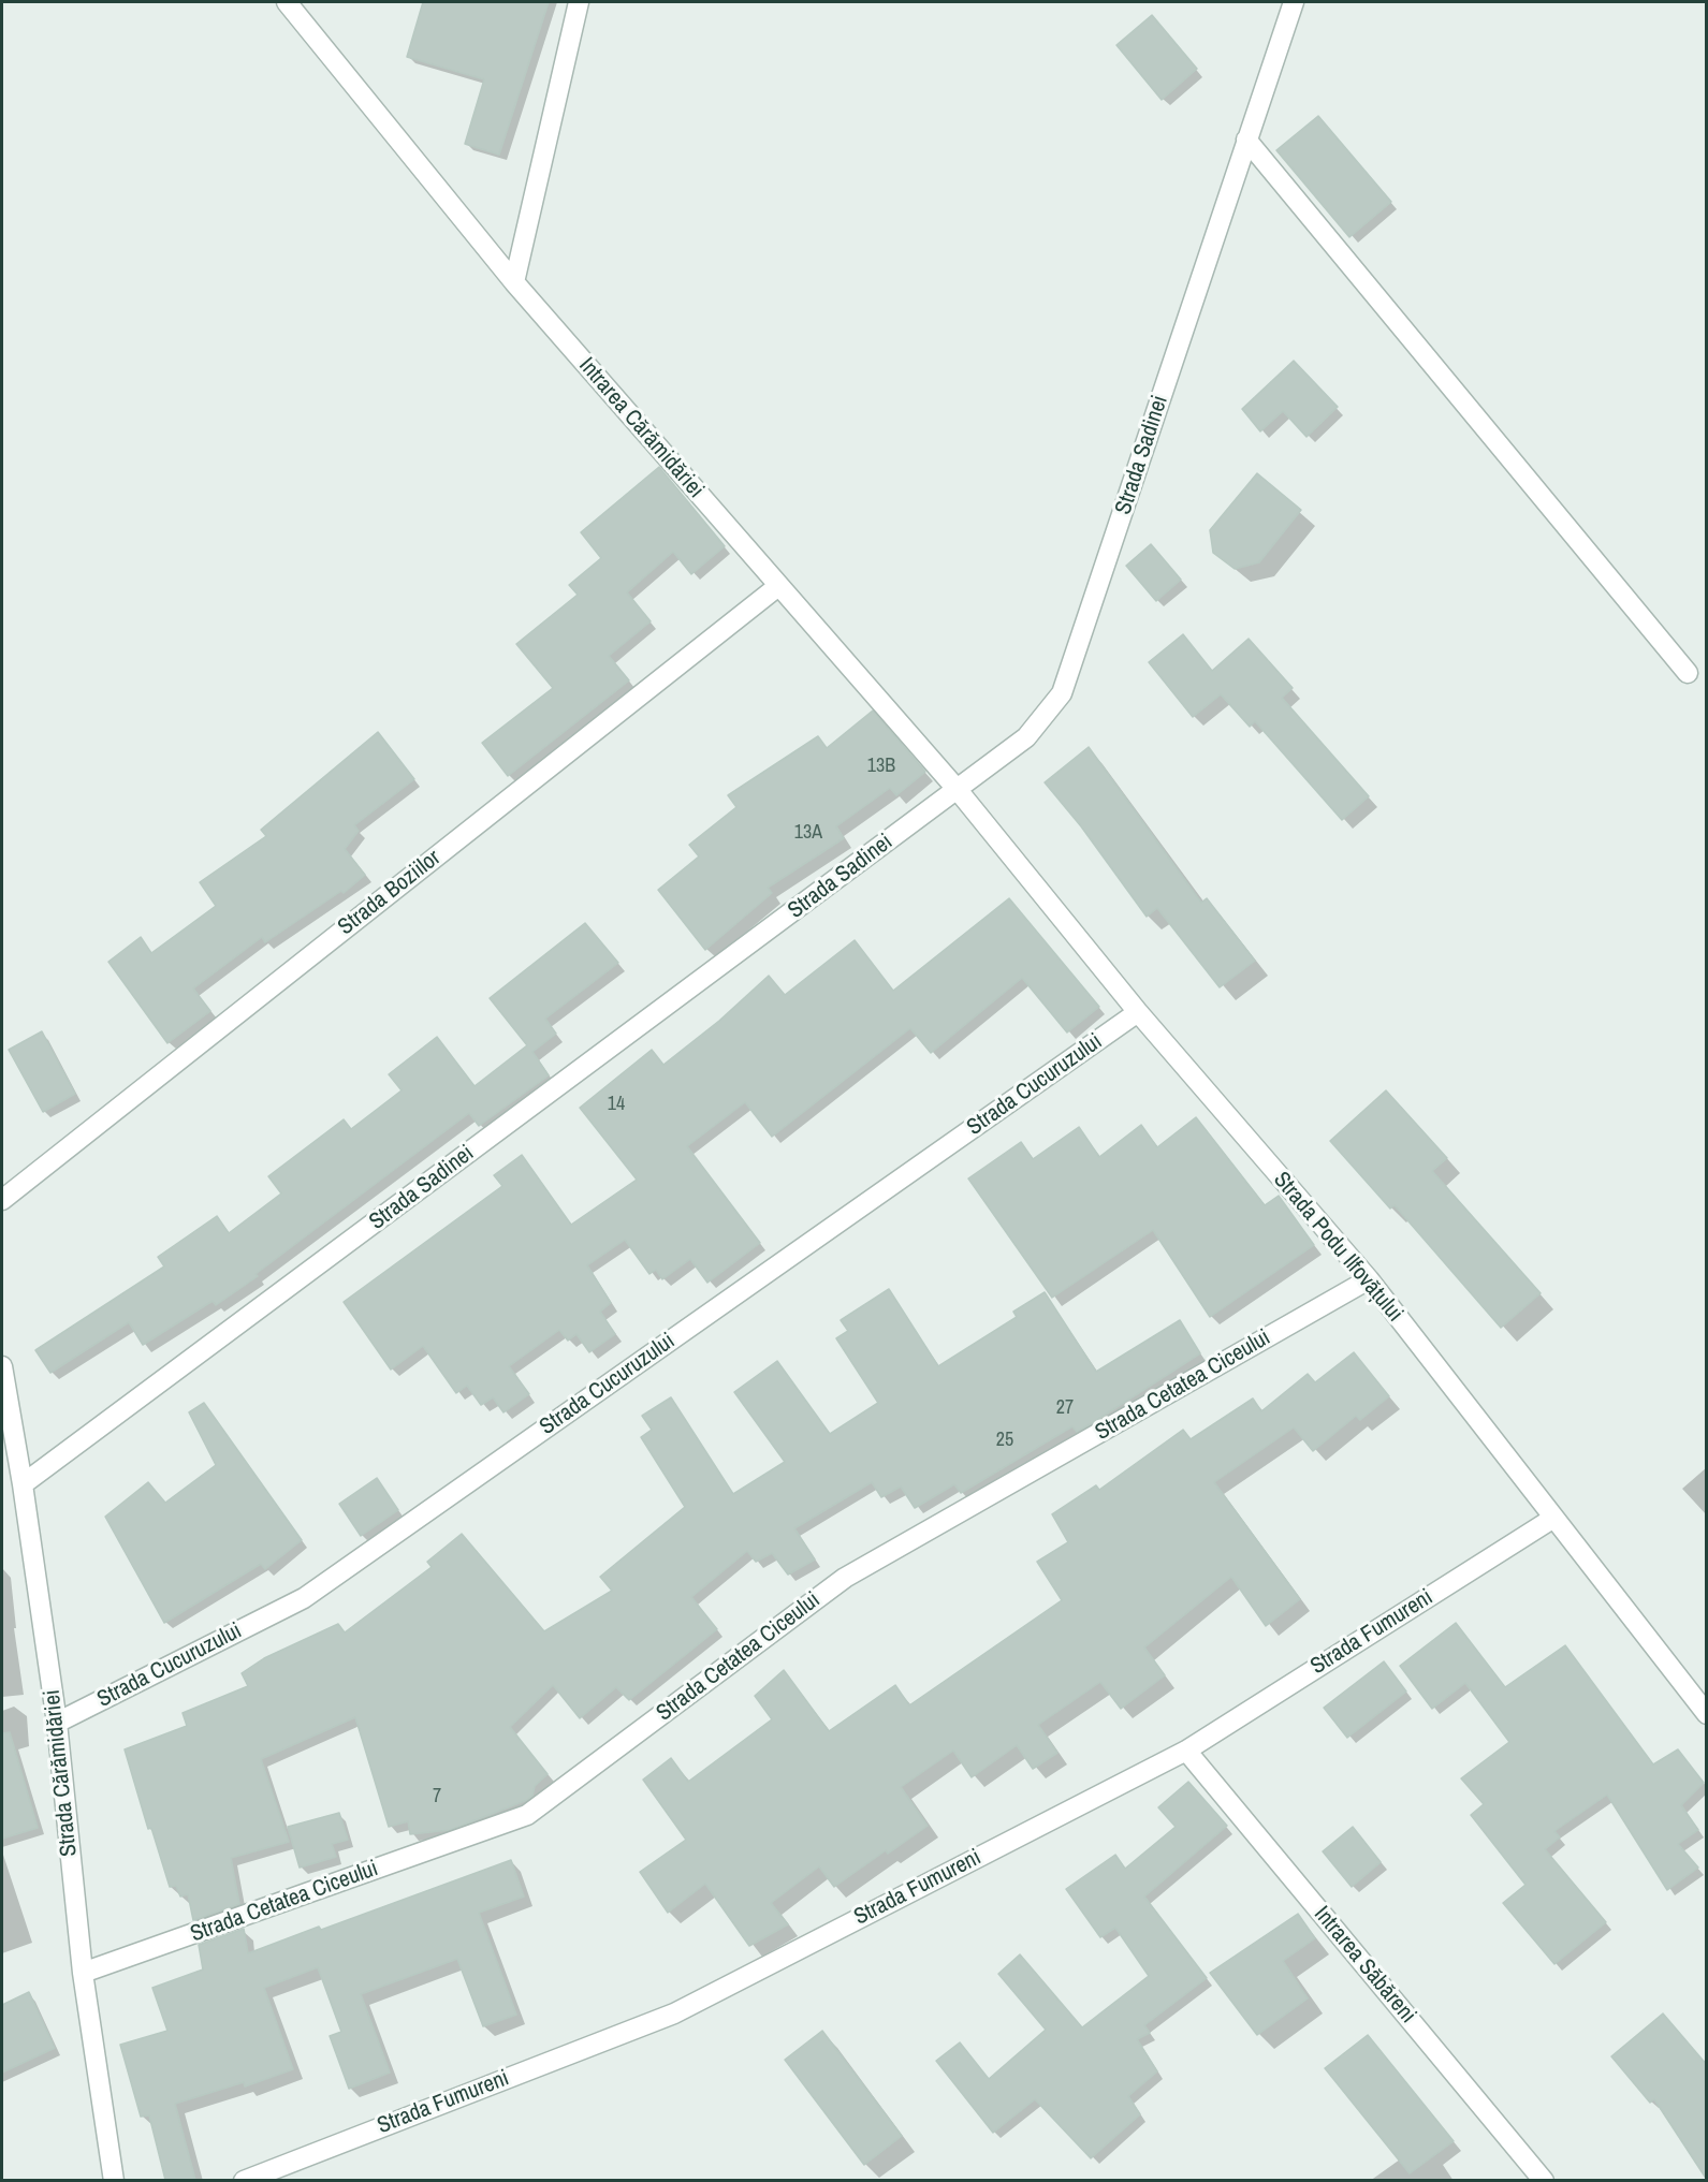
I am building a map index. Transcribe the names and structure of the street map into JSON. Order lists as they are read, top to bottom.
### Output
{
  "streets": {
    "street": [
      "Intrarea Cărămidăriei",
      "Strada Sadinei",
      "Strada Boziilor",
      "Strada Cucuruzului",
      "Strada Podu Ilfovățului",
      "Strada Cetatea Ciceului",
      "Strada Fumureni",
      "Strada Cărămidăriei",
      "Intrarea Săbăreni"
    ]
  },
  "crossings": [
    ["Intrarea Cărămidăriei", "Strada Sadinei"],
    ["Intrarea Cărămidăriei", "Strada Boziilor"],
    ["Intrarea Cărămidăriei", "Strada Podu Ilfovățului"],
    ["Strada Sadinei", "Strada Podu Ilfovățului"],
    ["Strada Sadinei", "Strada Cărămidăriei"],
    ["Strada Cucuruzului", "Strada Podu Ilfovățului"],
    ["Strada Cucuruzului", "Strada Cărămidăriei"],
    ["Strada Podu Ilfovățului", "Strada Cetatea Ciceului"],
    ["Strada Podu Ilfovățului", "Strada Fumureni"],
    ["Strada Cetatea Ciceului", "Strada Cărămidăriei"],
    ["Strada Fumureni", "Intrarea Săbăreni"]
  ],
  "house_numbers": [
    "13B",
    "13A",
    "14",
    "27",
    "25",
    "7"
  ]
}
